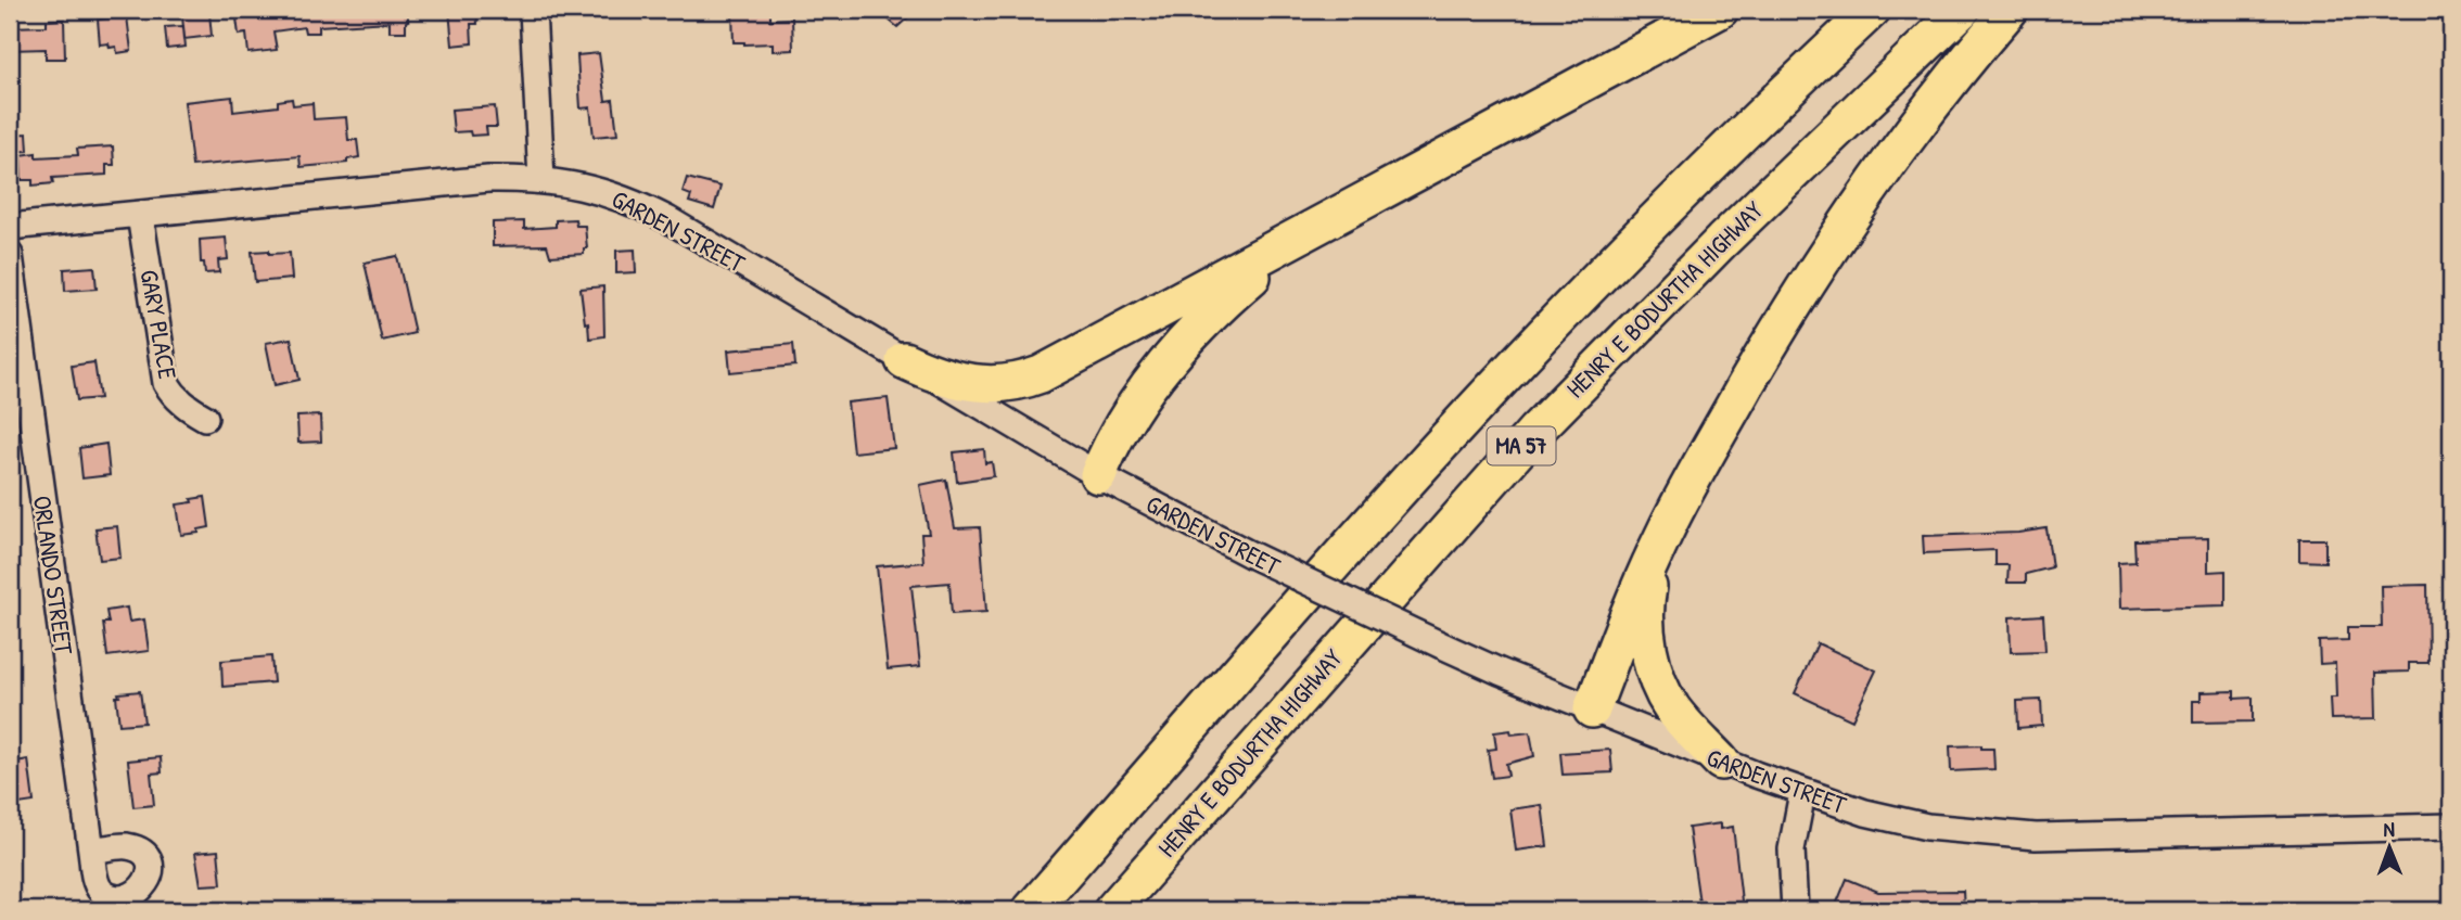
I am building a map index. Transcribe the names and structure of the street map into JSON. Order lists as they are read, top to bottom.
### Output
{
  "streets": {
    "highway": ["HENRY E BODURTHA HIGHWAY", "MA 57"],
    "street": ["GARDEN STREET", "GARY PLACE", "ORLANDO STREET"]
  },
  "crossings": [
    ["GARDEN STREET", "GARY PLACE"]
  ],
  "north": "top"
}
